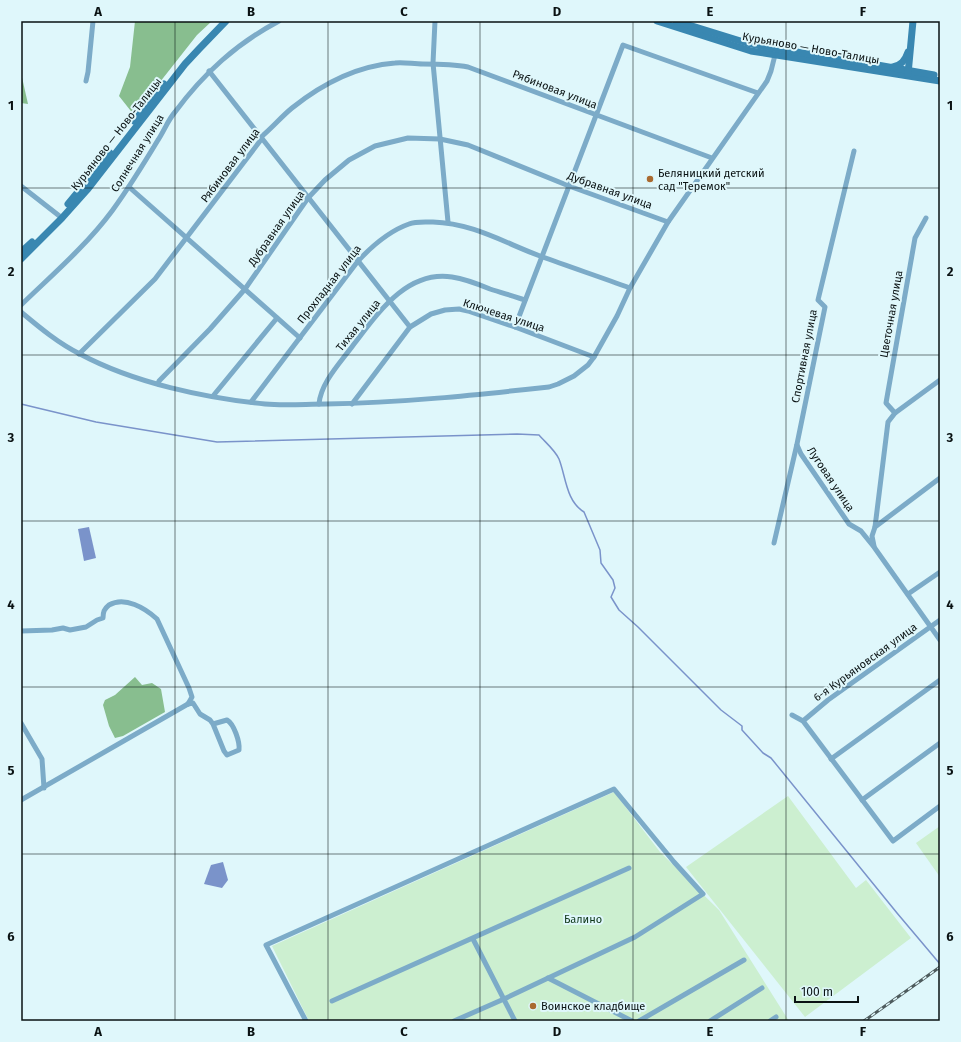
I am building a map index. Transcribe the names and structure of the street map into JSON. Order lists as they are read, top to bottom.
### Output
{
  "streets": {
    "main road": ["Курьяново — Ново-Талицы"],
    "street": [
      "Рябиновая улица",
      "Солнечная улица",
      "Дубравная улица",
      "Прохладная улица",
      "Цветочная улица",
      "Ключевая улица",
      "Тихая улица",
      "Спортивная улица",
      "Луговая улица",
      "6-я Курьяновская улица"
    ]
  },
  "crossings": [
    ["Спортивная улица", "Луговая улица"],
    ["Луговая улица", "6-я Курьяновская улица"]
  ],
  "parks": ["Балино"],
  "places": ["Беляницкий детский сад \"Теремок\"", "Воинское кладбище"],
  "scale_bar": "100 m",
  "grid": {
    "columns": [
      "A",
      "B",
      "C",
      "D",
      "E",
      "F"
    ],
    "rows": [
      "1",
      "2",
      "3",
      "4",
      "5",
      "6"
    ]
  }
}
